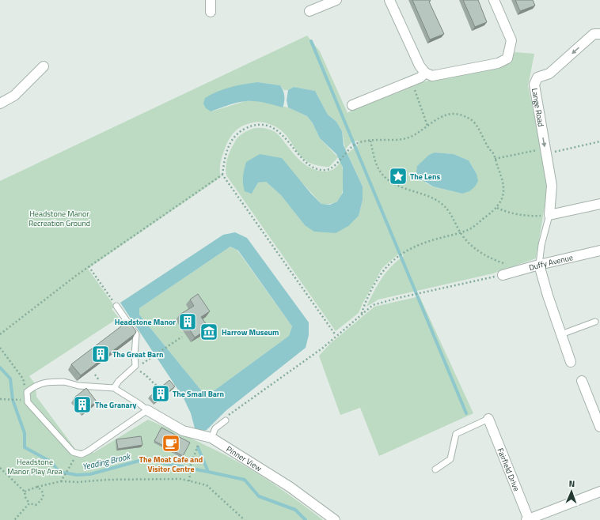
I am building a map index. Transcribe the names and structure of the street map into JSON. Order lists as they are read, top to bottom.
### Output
{
  "streets": {
    "street": [
      "Lange Road",
      "Duffy Avenue",
      "Pinner View",
      "Fairfield Drive"
    ]
  },
  "one_way": ["Lange Road"],
  "water": ["Yeading Brook"],
  "parks": ["Headstone Manor Recreation Ground", "Headstone Manor Play Area"],
  "places": {
    "place": ["The Lens"],
    "building": [
      "Headstone Manor",
      "The Great Barn",
      "The Small Barn",
      "The Granary"
    ],
    "museum": ["Harrow Museum"],
    "cafe": ["The Moat Cafe and Visitor Centre"]
  },
  "north": "top"
}
